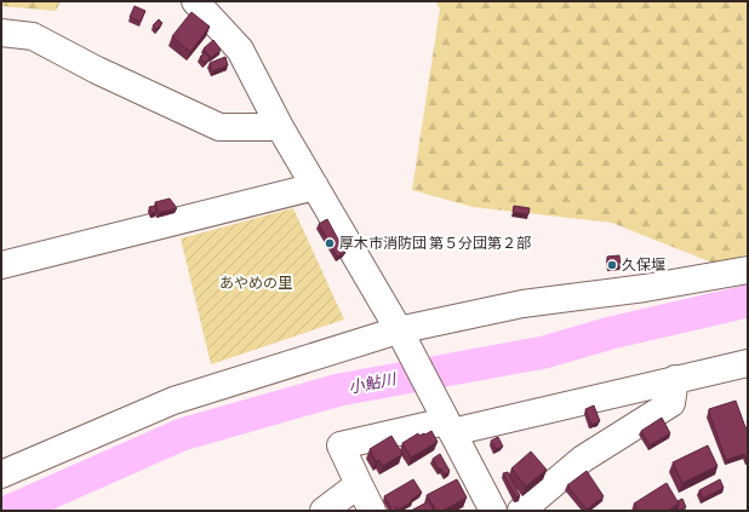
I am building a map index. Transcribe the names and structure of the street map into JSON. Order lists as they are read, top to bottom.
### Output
{
  "water": ["小鮎川"],
  "parks": ["あやめの里"],
  "places": ["厚木市消防団 第５分団第２部", "久保堰"]
}
